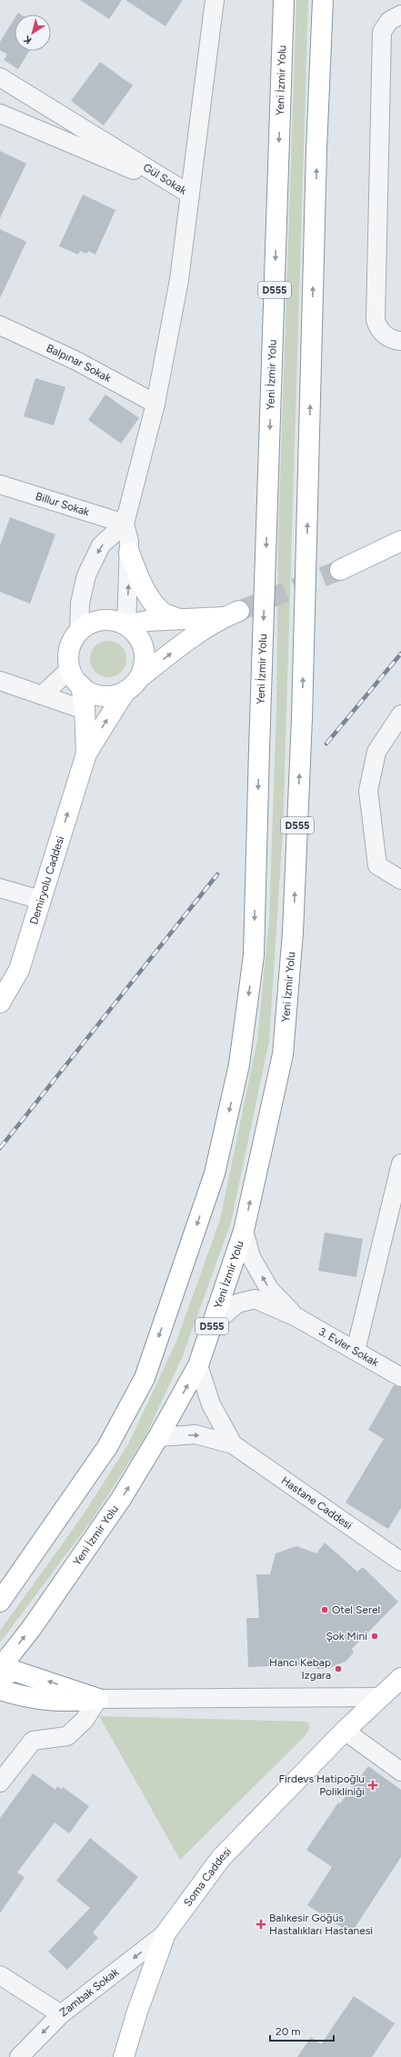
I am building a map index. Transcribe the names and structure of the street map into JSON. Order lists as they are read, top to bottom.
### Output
{
  "streets": {
    "main road": [
      "Yeni İzmir Yolu",
      "D555",
      "Demiryolu Caddesi",
      "Soma Caddesi"
    ],
    "street": [
      "Gül Sokak",
      "Balpınar Sokak",
      "Billur Sokak",
      "3. Evler Sokak",
      "Hastane Caddesi",
      "Zambak Sokak"
    ]
  },
  "crossings": [
    ["Soma Caddesi", "Zambak Sokak"]
  ],
  "one_way": ["Demiryolu Caddesi", "Zambak Sokak"],
  "places": {
    "other": ["Otel Serel", "Şok Mini", "Hancı Kebap Izgara"],
    "health": ["Firdevs Hatipoğlu Polikliniği", "Balıkesir Göğüs Hastalıkları Hastanesi"]
  },
  "scale_bar": "20 m",
  "north": "bottom left"
}
